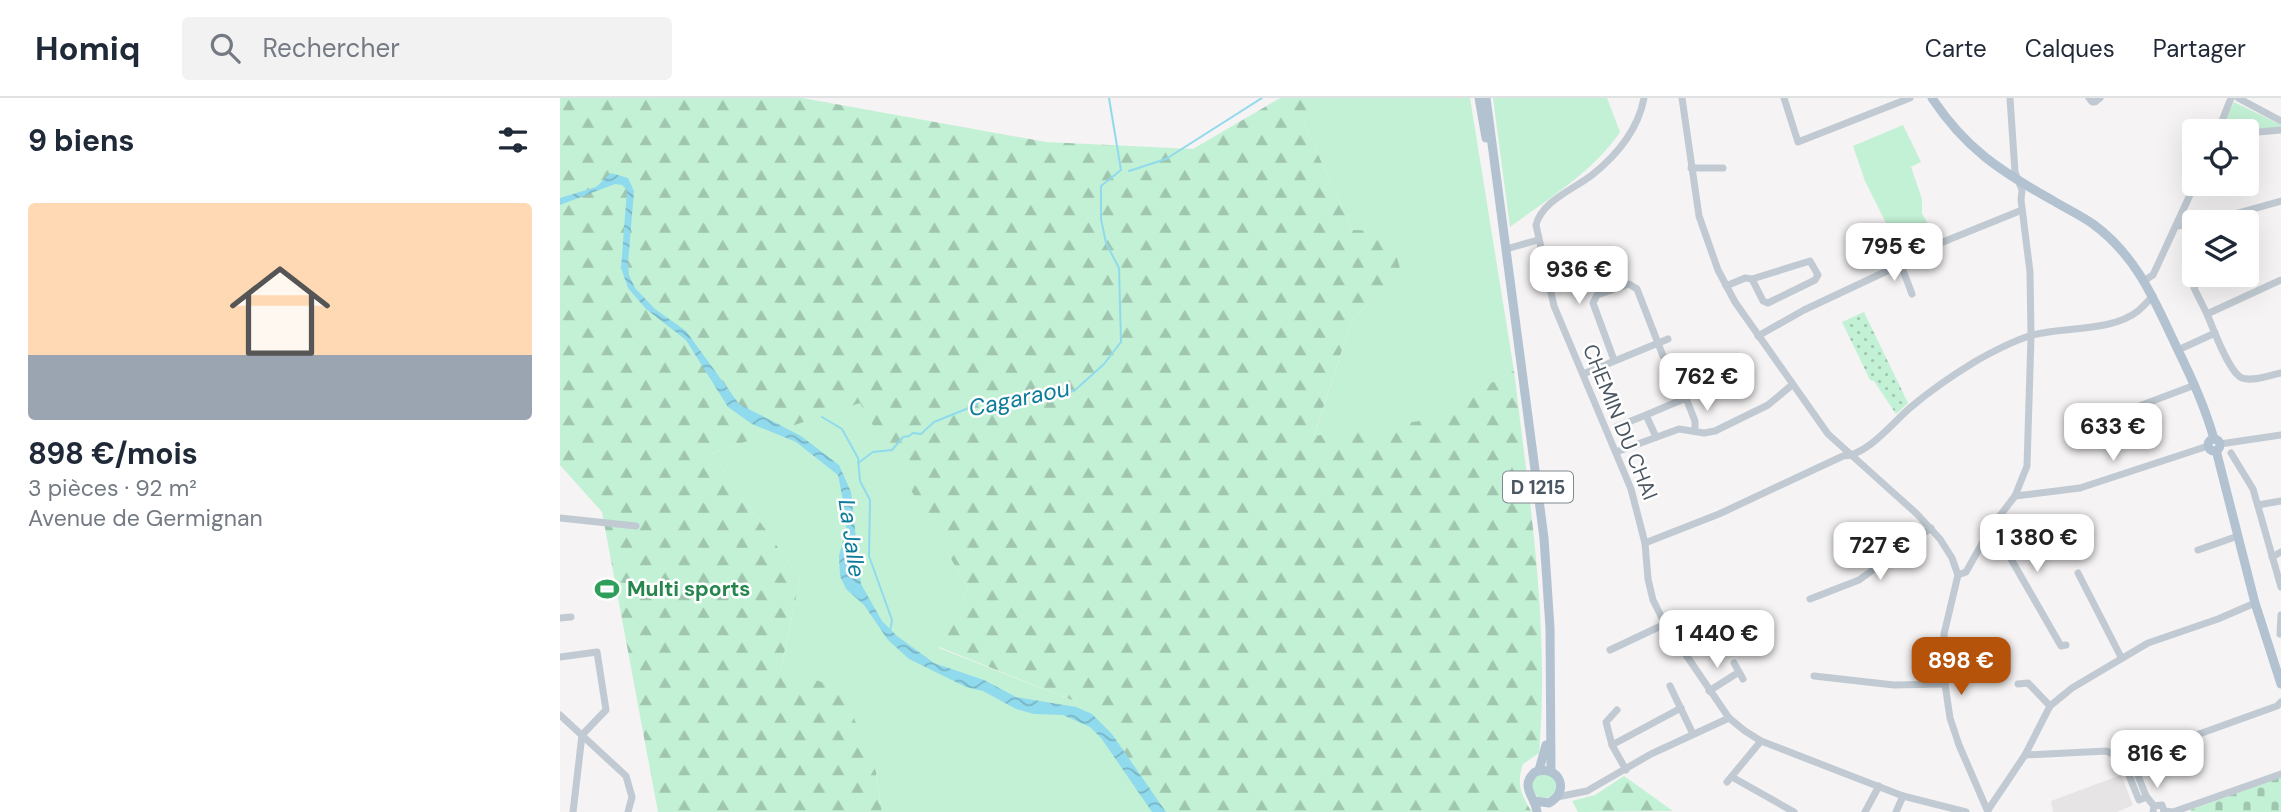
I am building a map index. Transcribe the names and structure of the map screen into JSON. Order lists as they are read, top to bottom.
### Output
{
  "streets": {
    "main road": ["D 1215"],
    "street": ["CHEMIN DU CHAI"]
  },
  "water": ["Cagaraou", "La Jalle"],
  "places": {
    "sports": ["Multi sports"]
  },
  "page": {
    "header": "Homiq",
    "search": "Rechercher",
    "nav": ["Carte", "Calques", "Partager"],
    "heading": "9 biens",
    "list": [
      {
        "name": "898 €/mois",
        "note": "3 pièces · 92 m² · Avenue de Germignan"
      }
    ],
    "price": [
      "795 €",
      "936 €",
      "762 €",
      "633 €",
      "1 380 €",
      "727 €",
      "1 440 €",
      "898 €",
      "816 €"
    ]
  }
}
